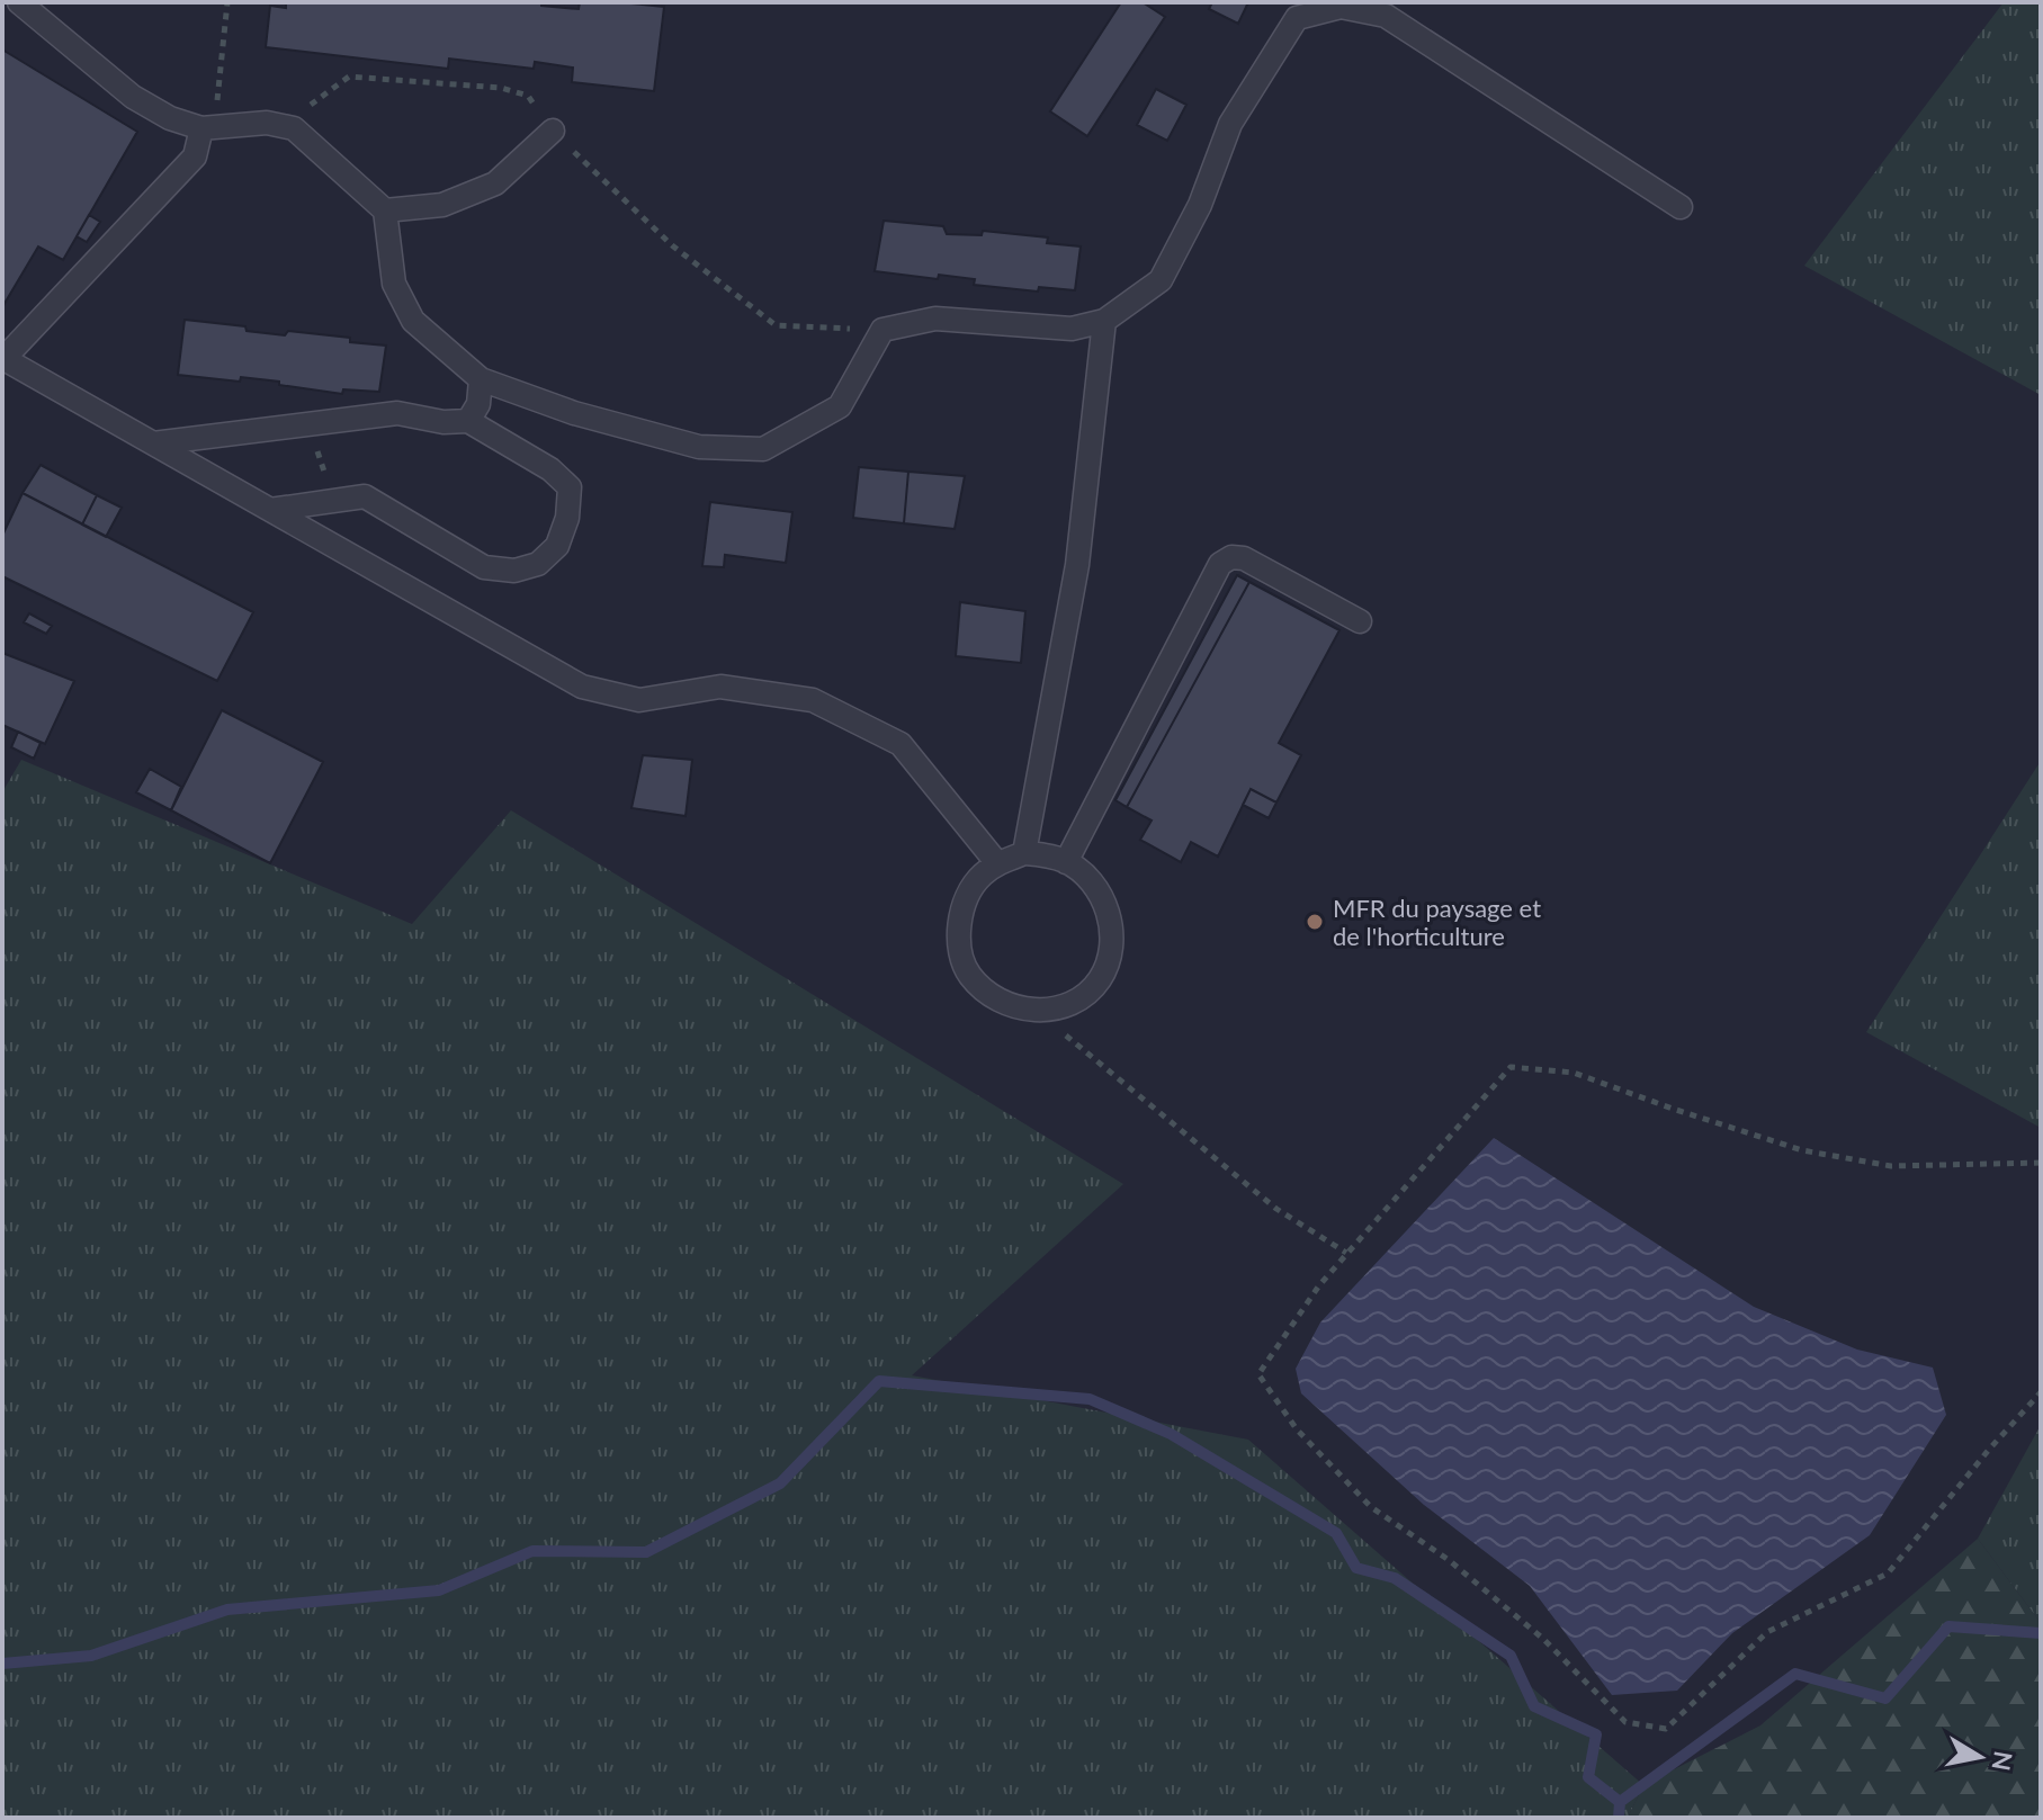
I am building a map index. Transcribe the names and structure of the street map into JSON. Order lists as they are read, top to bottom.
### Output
{
  "places": ["MFR du paysage et de l'horticulture"],
  "north": "right"
}
